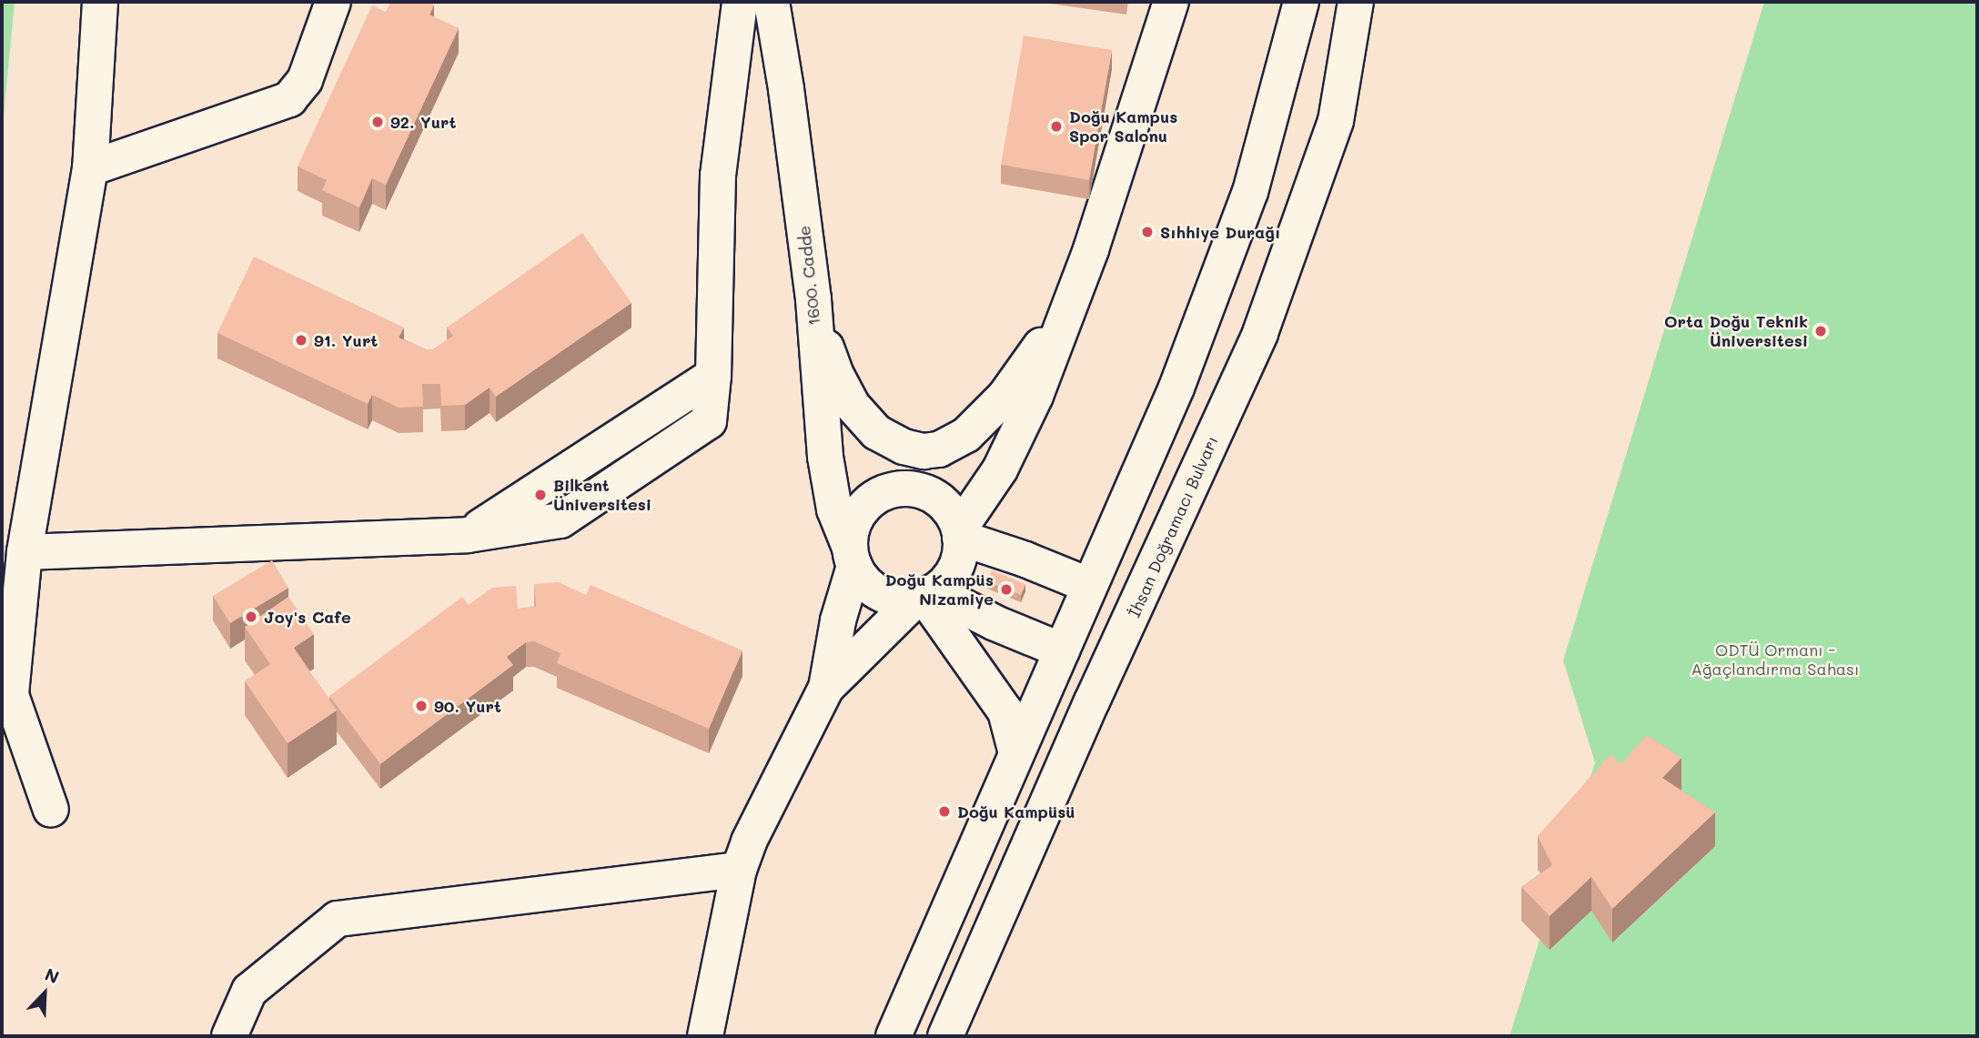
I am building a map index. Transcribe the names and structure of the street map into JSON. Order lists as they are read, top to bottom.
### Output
{
  "streets": {
    "street": ["1600. Cadde", "İhsan Doğramacı Bulvarı"]
  },
  "crossings": [
    ["1600. Cadde", "İhsan Doğramacı Bulvarı"]
  ],
  "parks": ["ODTÜ Ormanı - Ağaçlandırma Sahası"],
  "places": [
    "92. Yurt",
    "Doğu Kampus Spor Salonu",
    "Sıhhiye Durağı",
    "Orta Doğu Teknik Üniversitesi",
    "91. Yurt",
    "Bilkent Üniversitesi",
    "Doğu Kampüs Nizamiye",
    "Joy's Cafe",
    "90. Yurt",
    "Doğu Kampüsü"
  ],
  "north": "top right"
}
